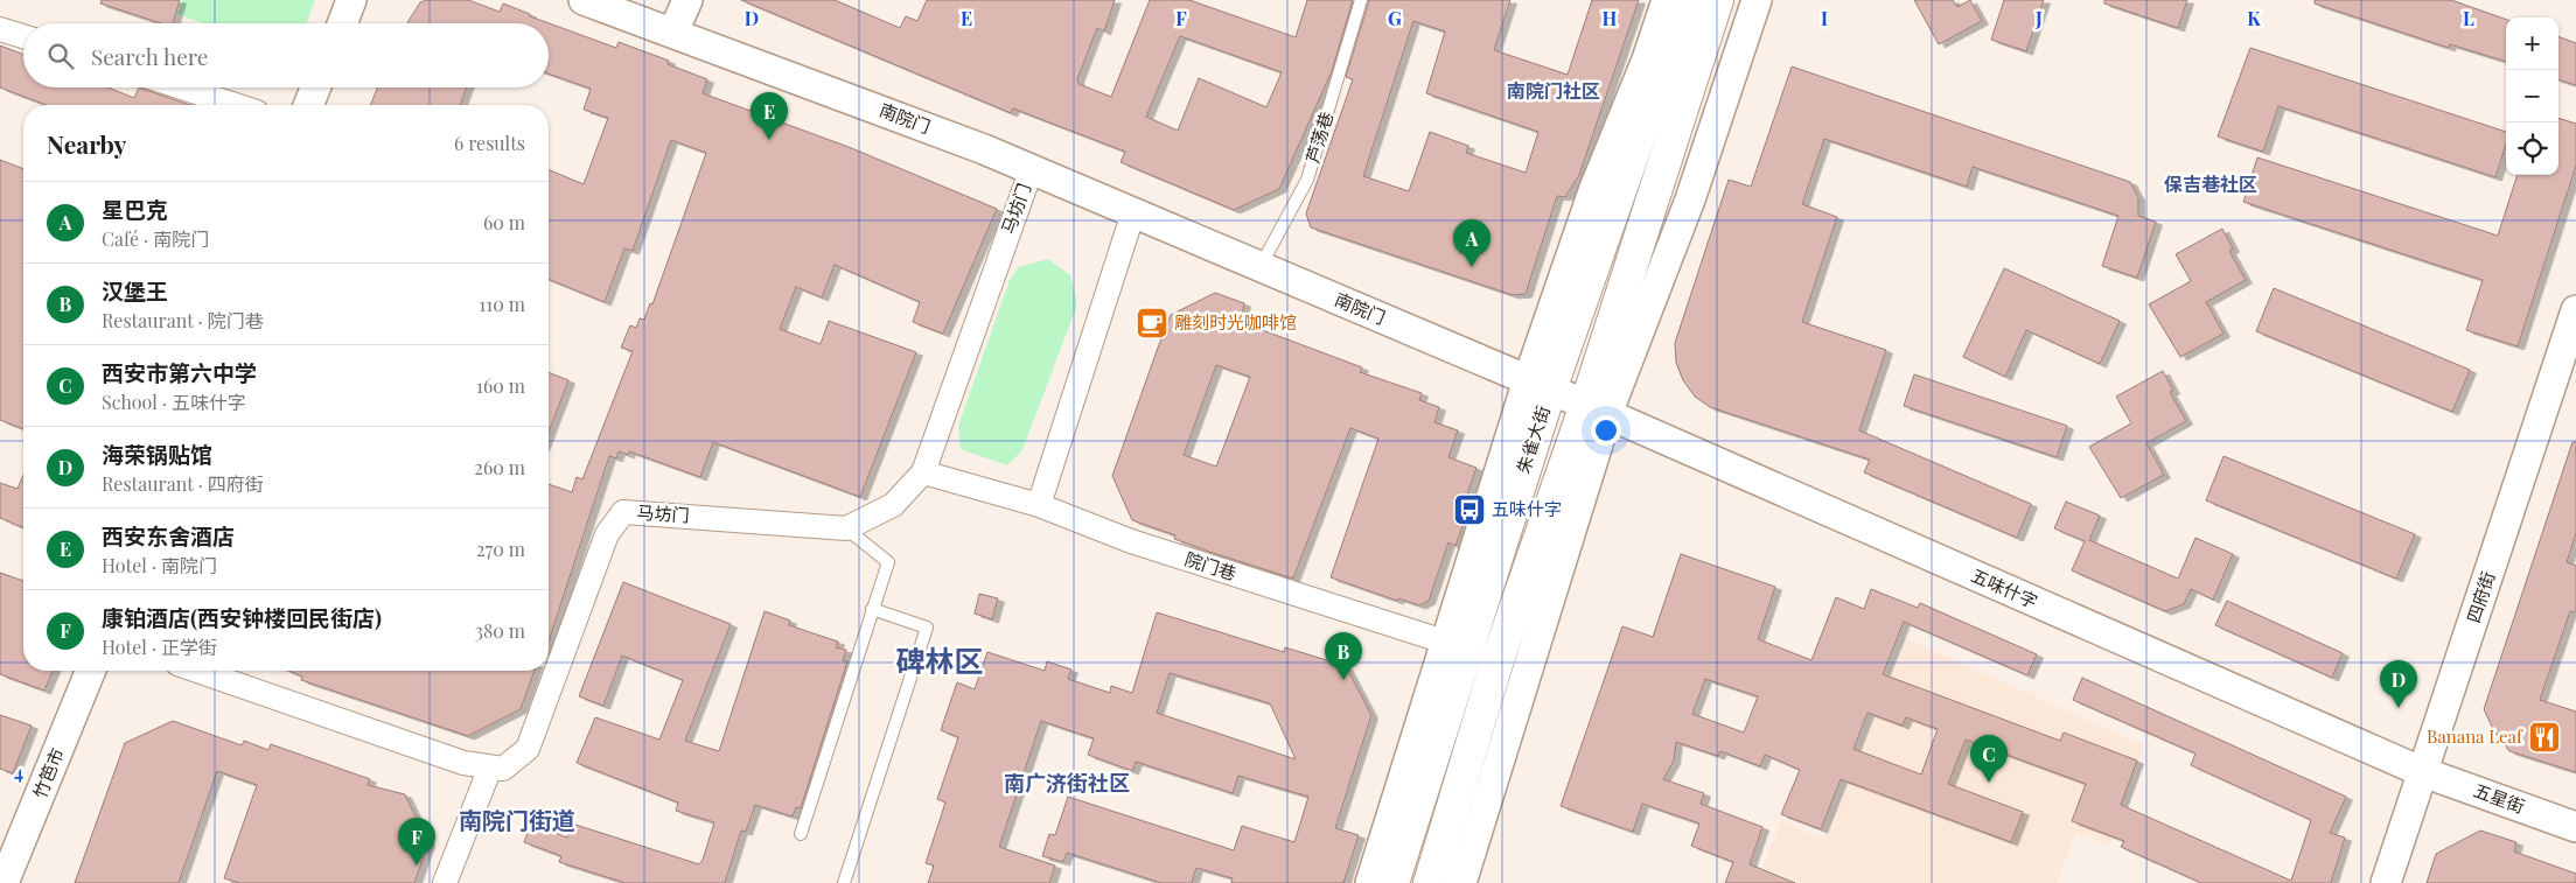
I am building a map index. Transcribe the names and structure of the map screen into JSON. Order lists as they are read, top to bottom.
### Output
{
  "streets": {
    "main road": ["朱雀大街"],
    "street": [
      "南院门",
      "马坊门",
      "院门巷",
      "五味什字",
      "四府街",
      "竹笆市",
      "五星街"
    ],
    "lane": ["芦荡巷"]
  },
  "crossings": [
    ["南院门", "芦荡巷"],
    ["南院门", "马坊门"],
    ["南院门", "朱雀大街"],
    ["南院门", "五味什字"],
    ["马坊门", "院门巷"],
    ["朱雀大街", "院门巷"],
    ["五味什字", "四府街"],
    ["五味什字", "五星街"],
    ["四府街", "五星街"]
  ],
  "districts": [
    "南院门社区",
    "保吉巷社区",
    "碑林区",
    "南广济街社区",
    "南院门街道"
  ],
  "places": {
    "cafe": ["雕刻时光咖啡馆"],
    "bus stop": ["五味什字"],
    "restaurant": ["Banana Leaf"]
  },
  "page": {
    "map_buttons": ["+", "−"],
    "search": "Search here",
    "pins": [
      "E",
      "A",
      "B",
      "D",
      "C",
      "F"
    ],
    "heading": ["Nearby", "6 results"],
    "list": [
      {
        "mark": "A",
        "name": "星巴克",
        "note": "Café · 南院门",
        "value": "60 m"
      },
      {
        "mark": "B",
        "name": "汉堡王",
        "note": "Restaurant · 院门巷",
        "value": "110 m"
      },
      {
        "mark": "C",
        "name": "西安市第六中学",
        "note": "School · 五味什字",
        "value": "160 m"
      },
      {
        "mark": "D",
        "name": "海荣锅贴馆",
        "note": "Restaurant · 四府街",
        "value": "260 m"
      },
      {
        "mark": "E",
        "name": "西安东舍酒店",
        "note": "Hotel · 南院门",
        "value": "270 m"
      },
      {
        "mark": "F",
        "name": "康铂酒店(西安钟楼回民街店)",
        "note": "Hotel · 正学街",
        "value": "380 m"
      }
    ]
  },
  "grid": {
    "columns": [
      "D",
      "E",
      "F",
      "G",
      "H",
      "I",
      "J",
      "K",
      "L"
    ],
    "rows": ["4"]
  }
}
